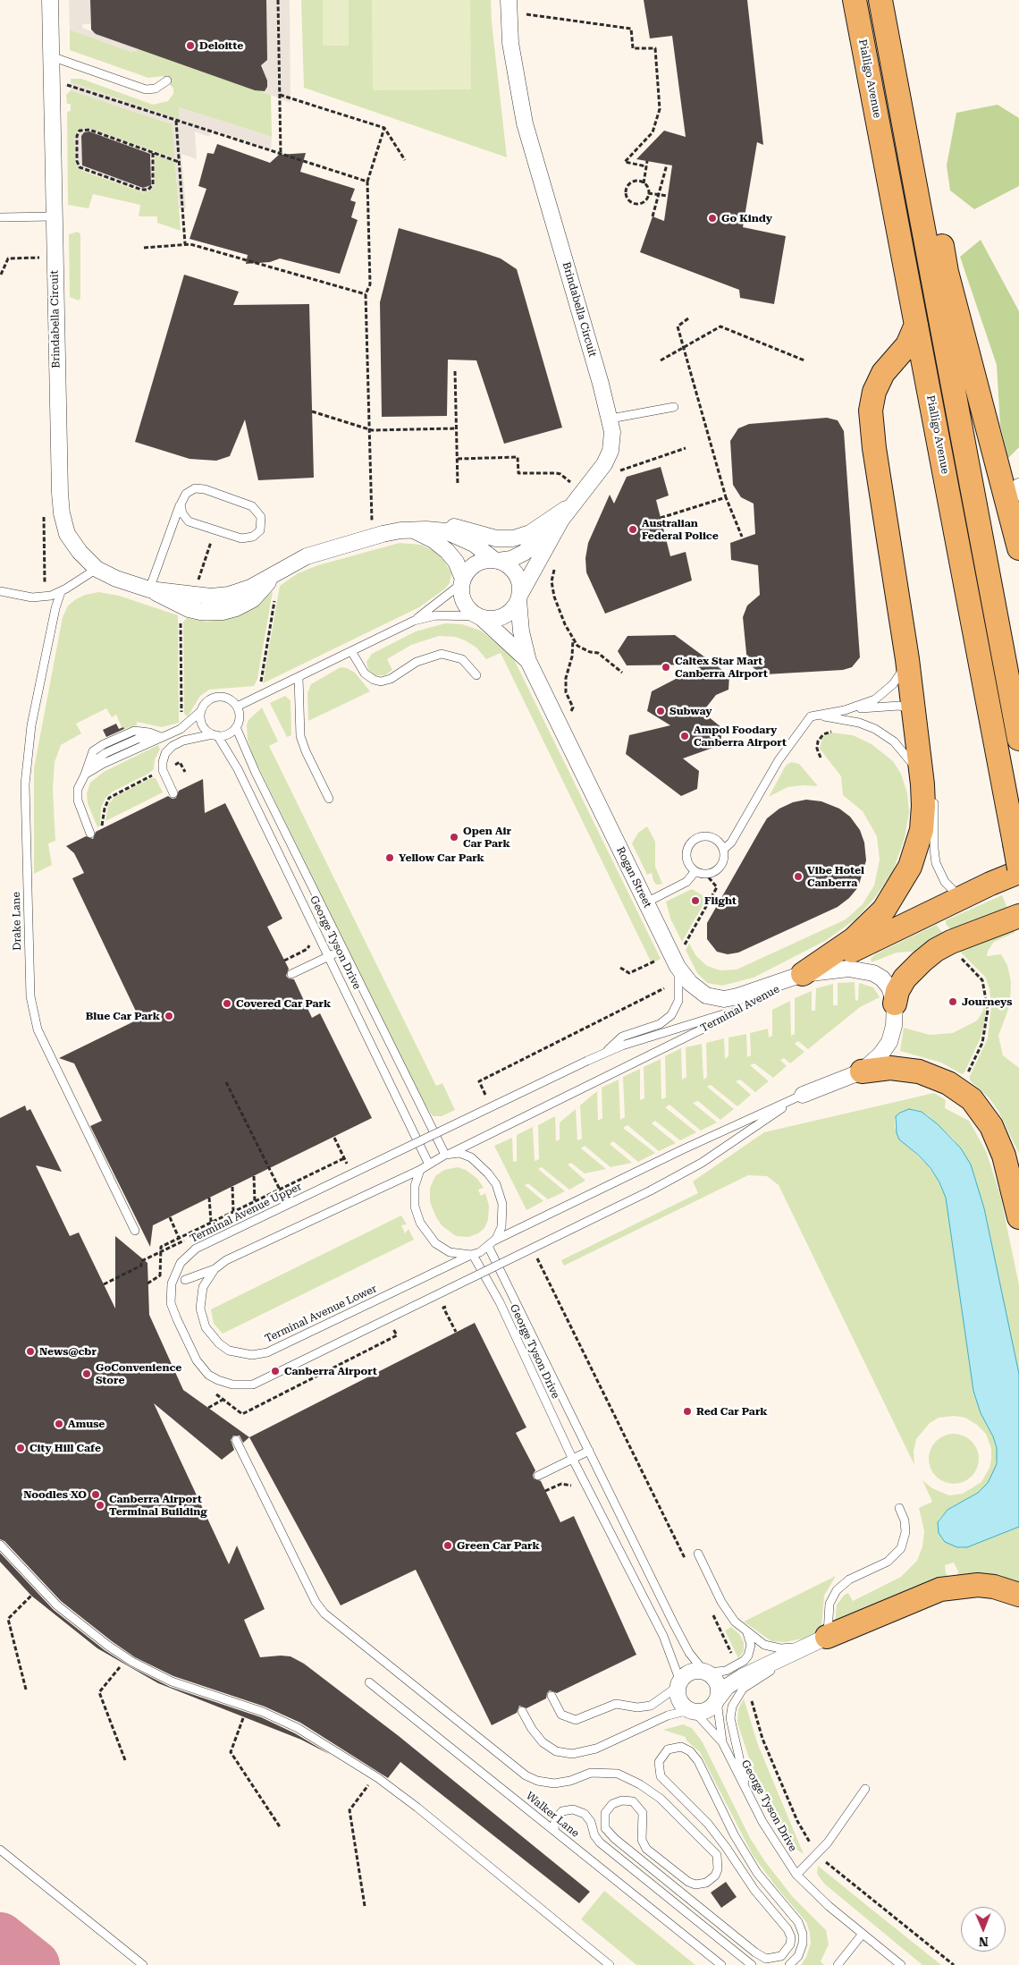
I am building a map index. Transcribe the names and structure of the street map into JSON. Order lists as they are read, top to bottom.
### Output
{
  "streets": {
    "main road": ["Pialligo Avenue"],
    "street": ["Brindabella Circuit", "Rogan Street", "Terminal Avenue"],
    "lane": [
      "Drake Lane",
      "George Tyson Drive",
      "Terminal Avenue Upper",
      "Terminal Avenue Lower",
      "Walker Lane"
    ]
  },
  "crossings": [
    ["Brindabella Circuit", "Rogan Street"],
    ["Rogan Street", "Terminal Avenue"],
    ["George Tyson Drive", "Terminal Avenue"],
    ["George Tyson Drive", "Terminal Avenue Lower"],
    ["Terminal Avenue", "Terminal Avenue Upper"],
    ["Terminal Avenue", "Terminal Avenue Lower"]
  ],
  "places": [
    "Deloitte",
    "Go Kindy",
    "Australian Federal Police",
    "Caltex Star Mart Canberra Airport",
    "Subway",
    "Ampol Foodary Canberra Airport",
    "Open Air Car Park",
    "Yellow Car Park",
    "Vibe Hotel Canberra",
    "Flight",
    "Journeys",
    "Covered Car Park",
    "Blue Car Park",
    "News@cbr",
    "Canberra Airport",
    "GoConvenience Store",
    "Red Car Park",
    "Amuse",
    "City Hill Cafe",
    "Noodles XO",
    "Canberra Airport Terminal Building",
    "Green Car Park"
  ],
  "north": "bottom"
}
